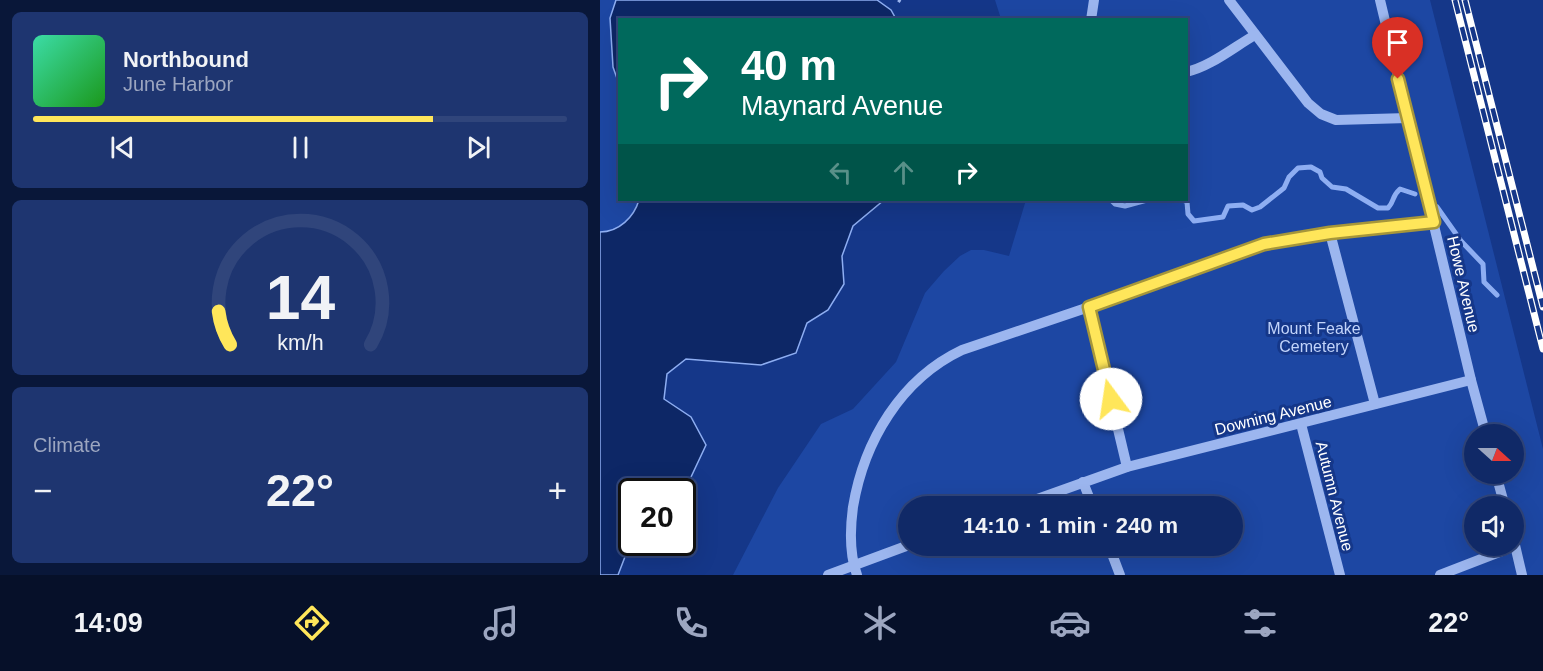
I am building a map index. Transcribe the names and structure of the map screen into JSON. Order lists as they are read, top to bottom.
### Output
{
  "streets": {
    "lane": ["Howe Avenue", "Downing Avenue", "Autumn Avenue"]
  },
  "crossings": [
    ["Howe Avenue", "Downing Avenue"],
    ["Downing Avenue", "Autumn Avenue"]
  ],
  "parks": ["Mount Feake Cemetery"],
  "north": "right",
  "page": {
    "turn": ["40 m", "Maynard Avenue"],
    "song": ["Northbound", "June Harbor"],
    "tile": "Climate",
    "heat": ["−", "22°", "+"],
    "limit": "20",
    "trip": "14:10 · 1 min · 240 m",
    "tabs": ["14:09", "22°"],
    "gauge": ["14", "km/h"]
  }
}
